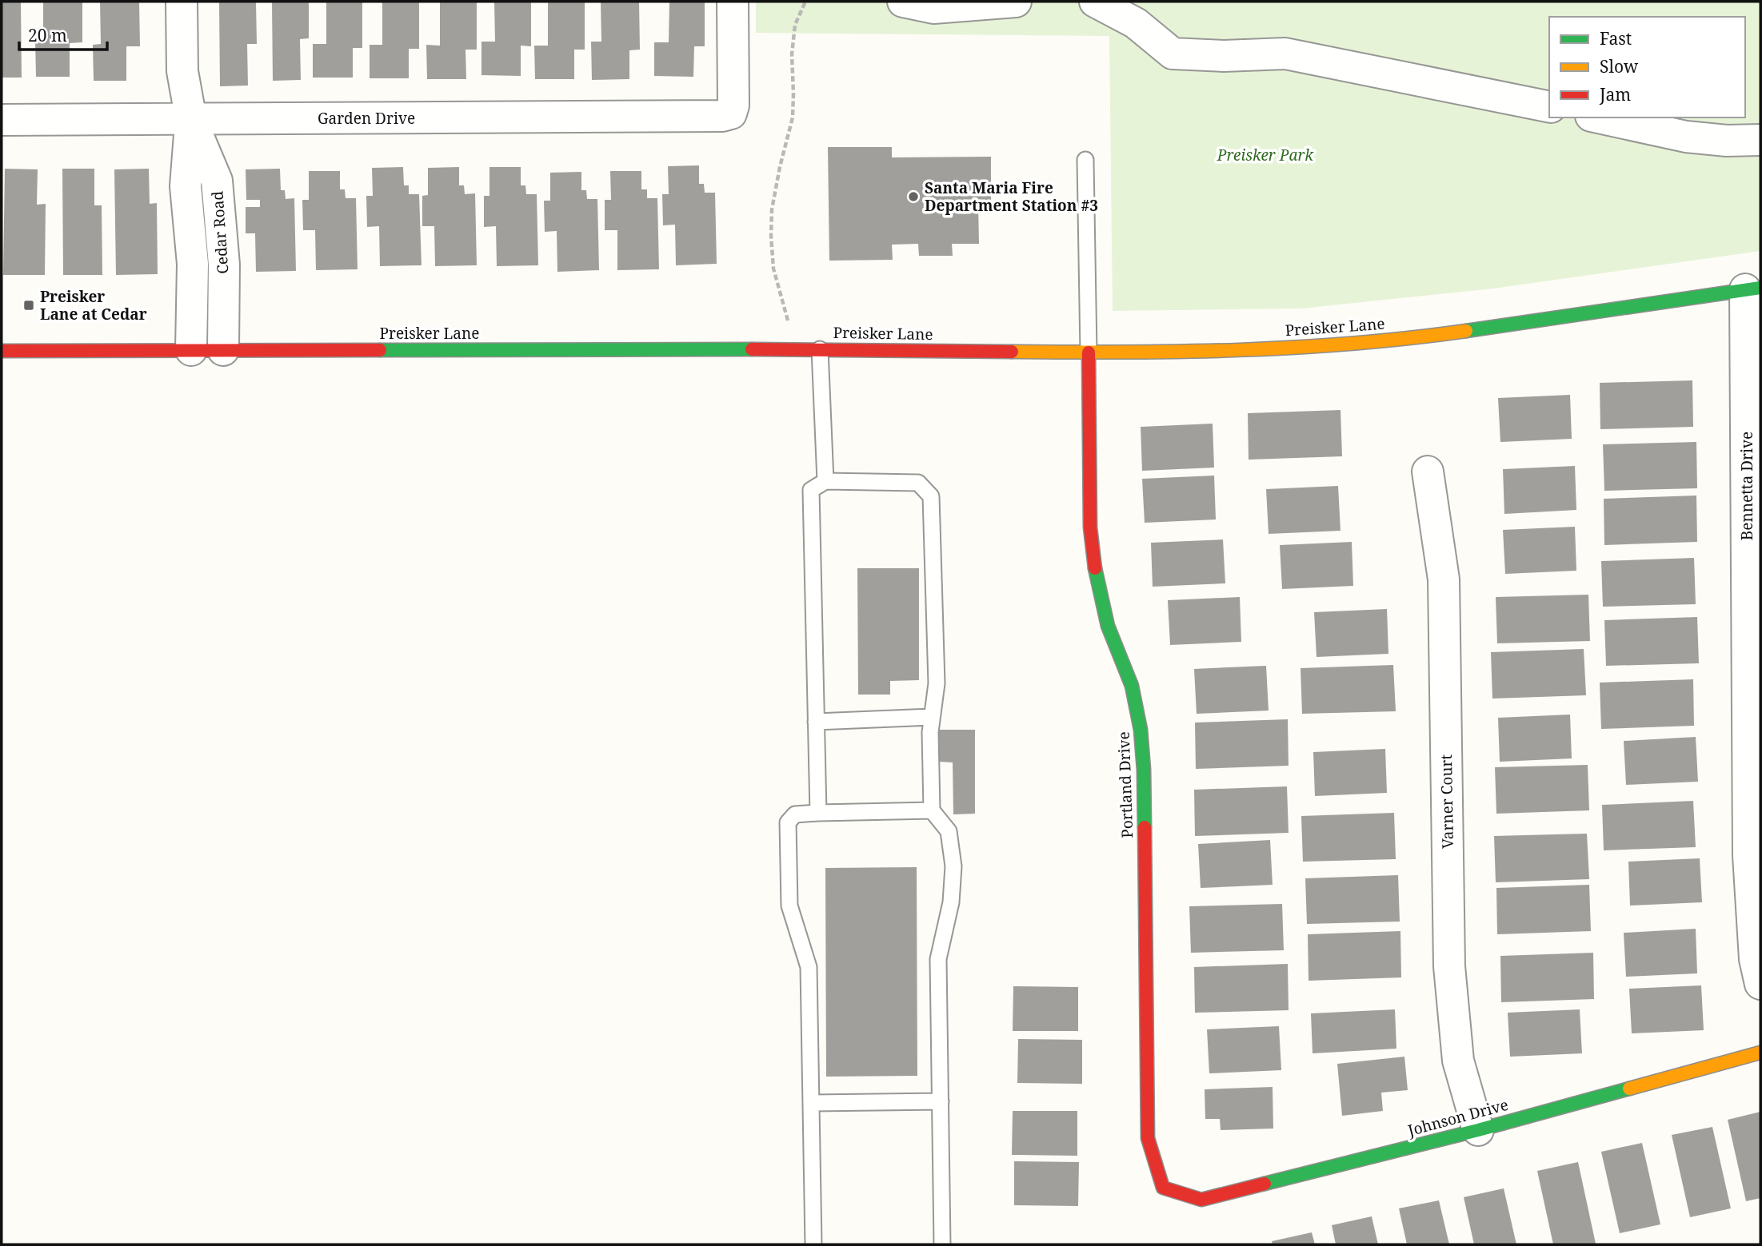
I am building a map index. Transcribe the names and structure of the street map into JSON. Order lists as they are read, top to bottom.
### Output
{
  "streets": {
    "street": [
      "Garden Drive",
      "Cedar Road",
      "Preisker Lane",
      "Bennetta Drive",
      "Portland Drive",
      "Varner Court",
      "Johnson Drive"
    ]
  },
  "crossings": [
    ["Garden Drive", "Cedar Road"],
    ["Cedar Road", "Preisker Lane"],
    ["Preisker Lane", "Bennetta Drive"],
    ["Preisker Lane", "Portland Drive"],
    ["Portland Drive", "Johnson Drive"],
    ["Varner Court", "Johnson Drive"]
  ],
  "parks": ["Preisker Park"],
  "places": {
    "other": ["Santa Maria Fire Department Station #3"],
    "transit": ["Preisker Lane at Cedar"]
  },
  "legend": ["Fast", "Slow", "Jam"],
  "scale_bar": "20 m"
}
